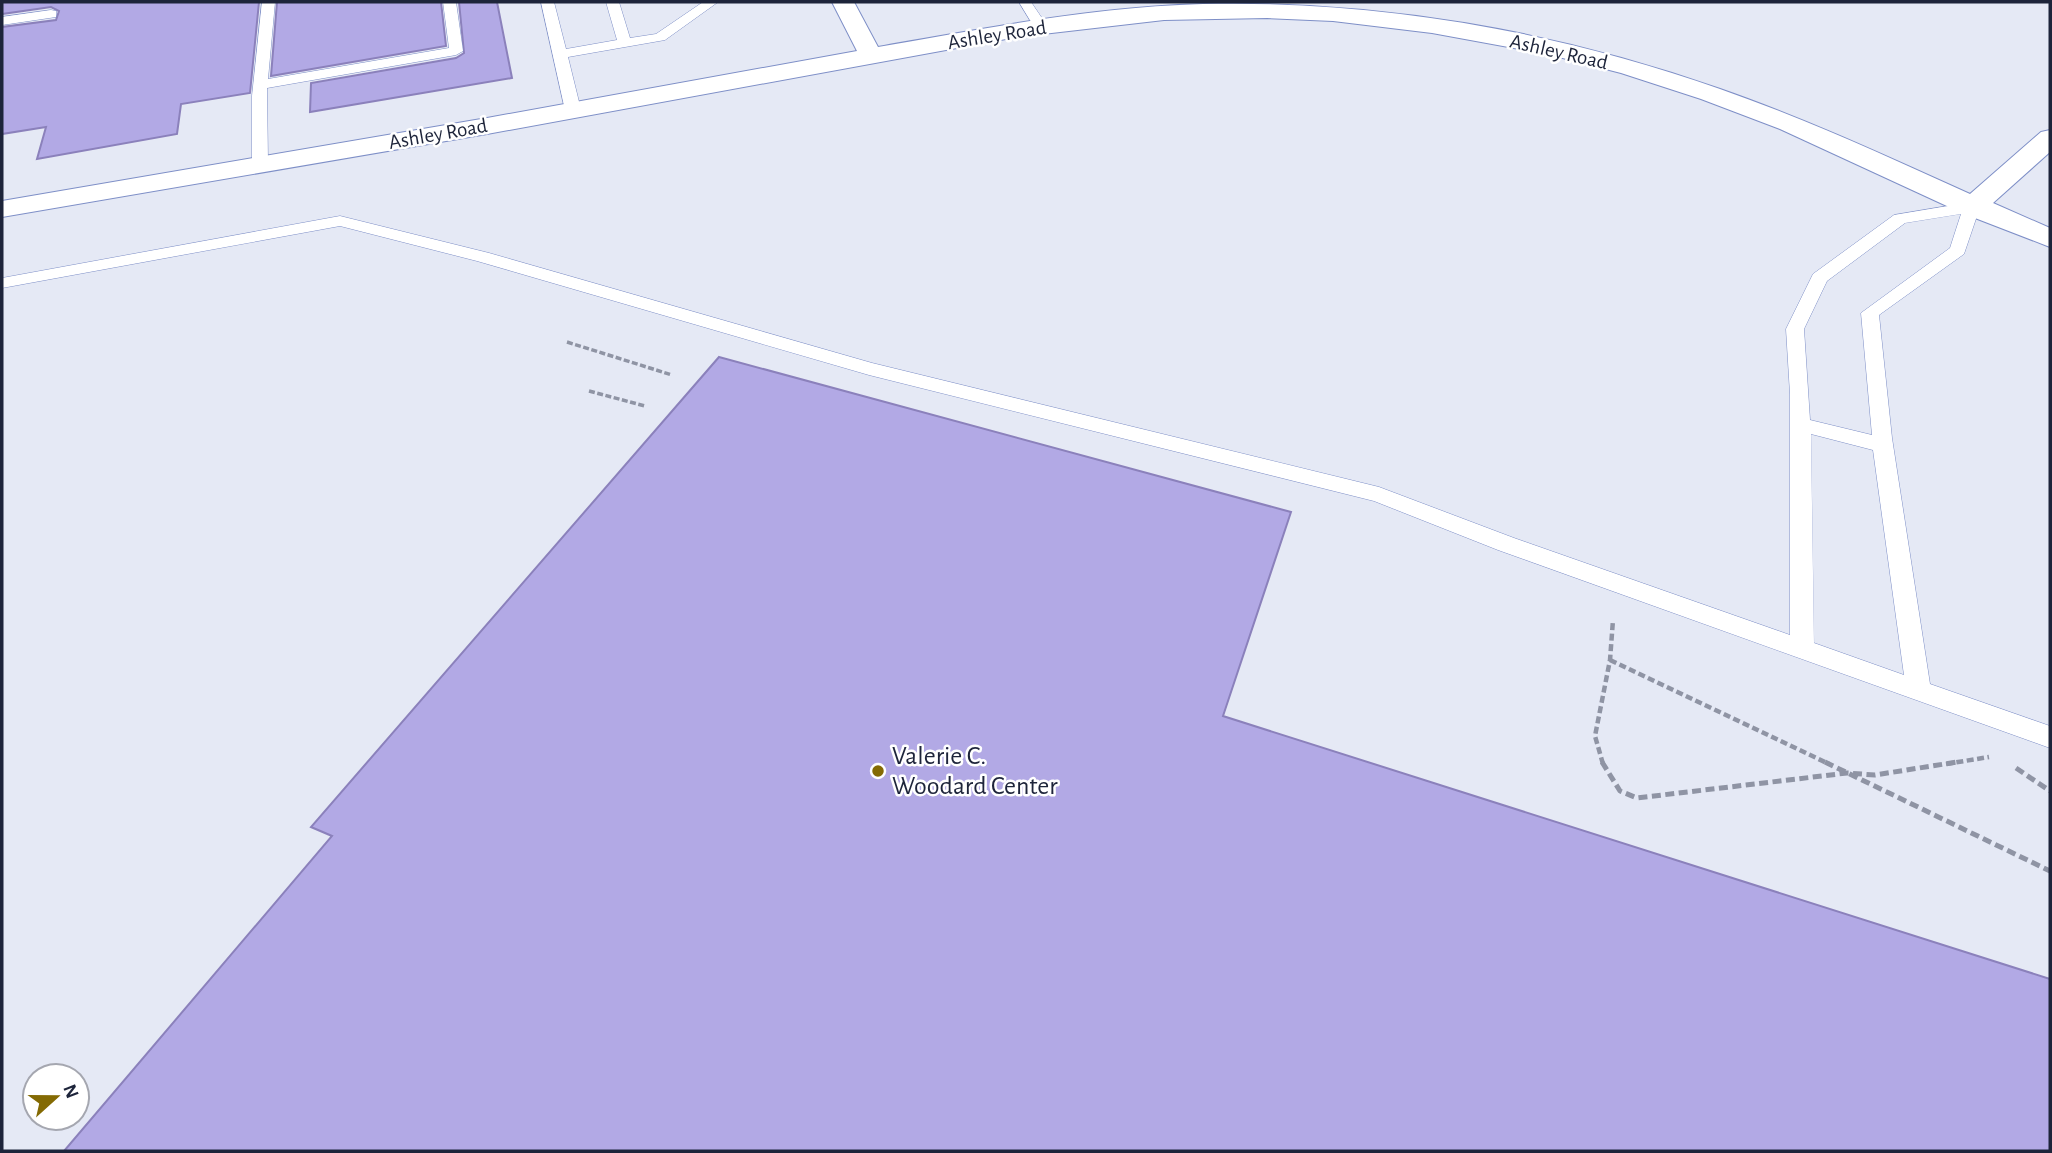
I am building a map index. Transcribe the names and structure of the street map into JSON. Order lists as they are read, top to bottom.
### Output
{
  "streets": {
    "street": ["Ashley Road"]
  },
  "places": ["Valerie C. Woodard Center"],
  "north": "right"
}
